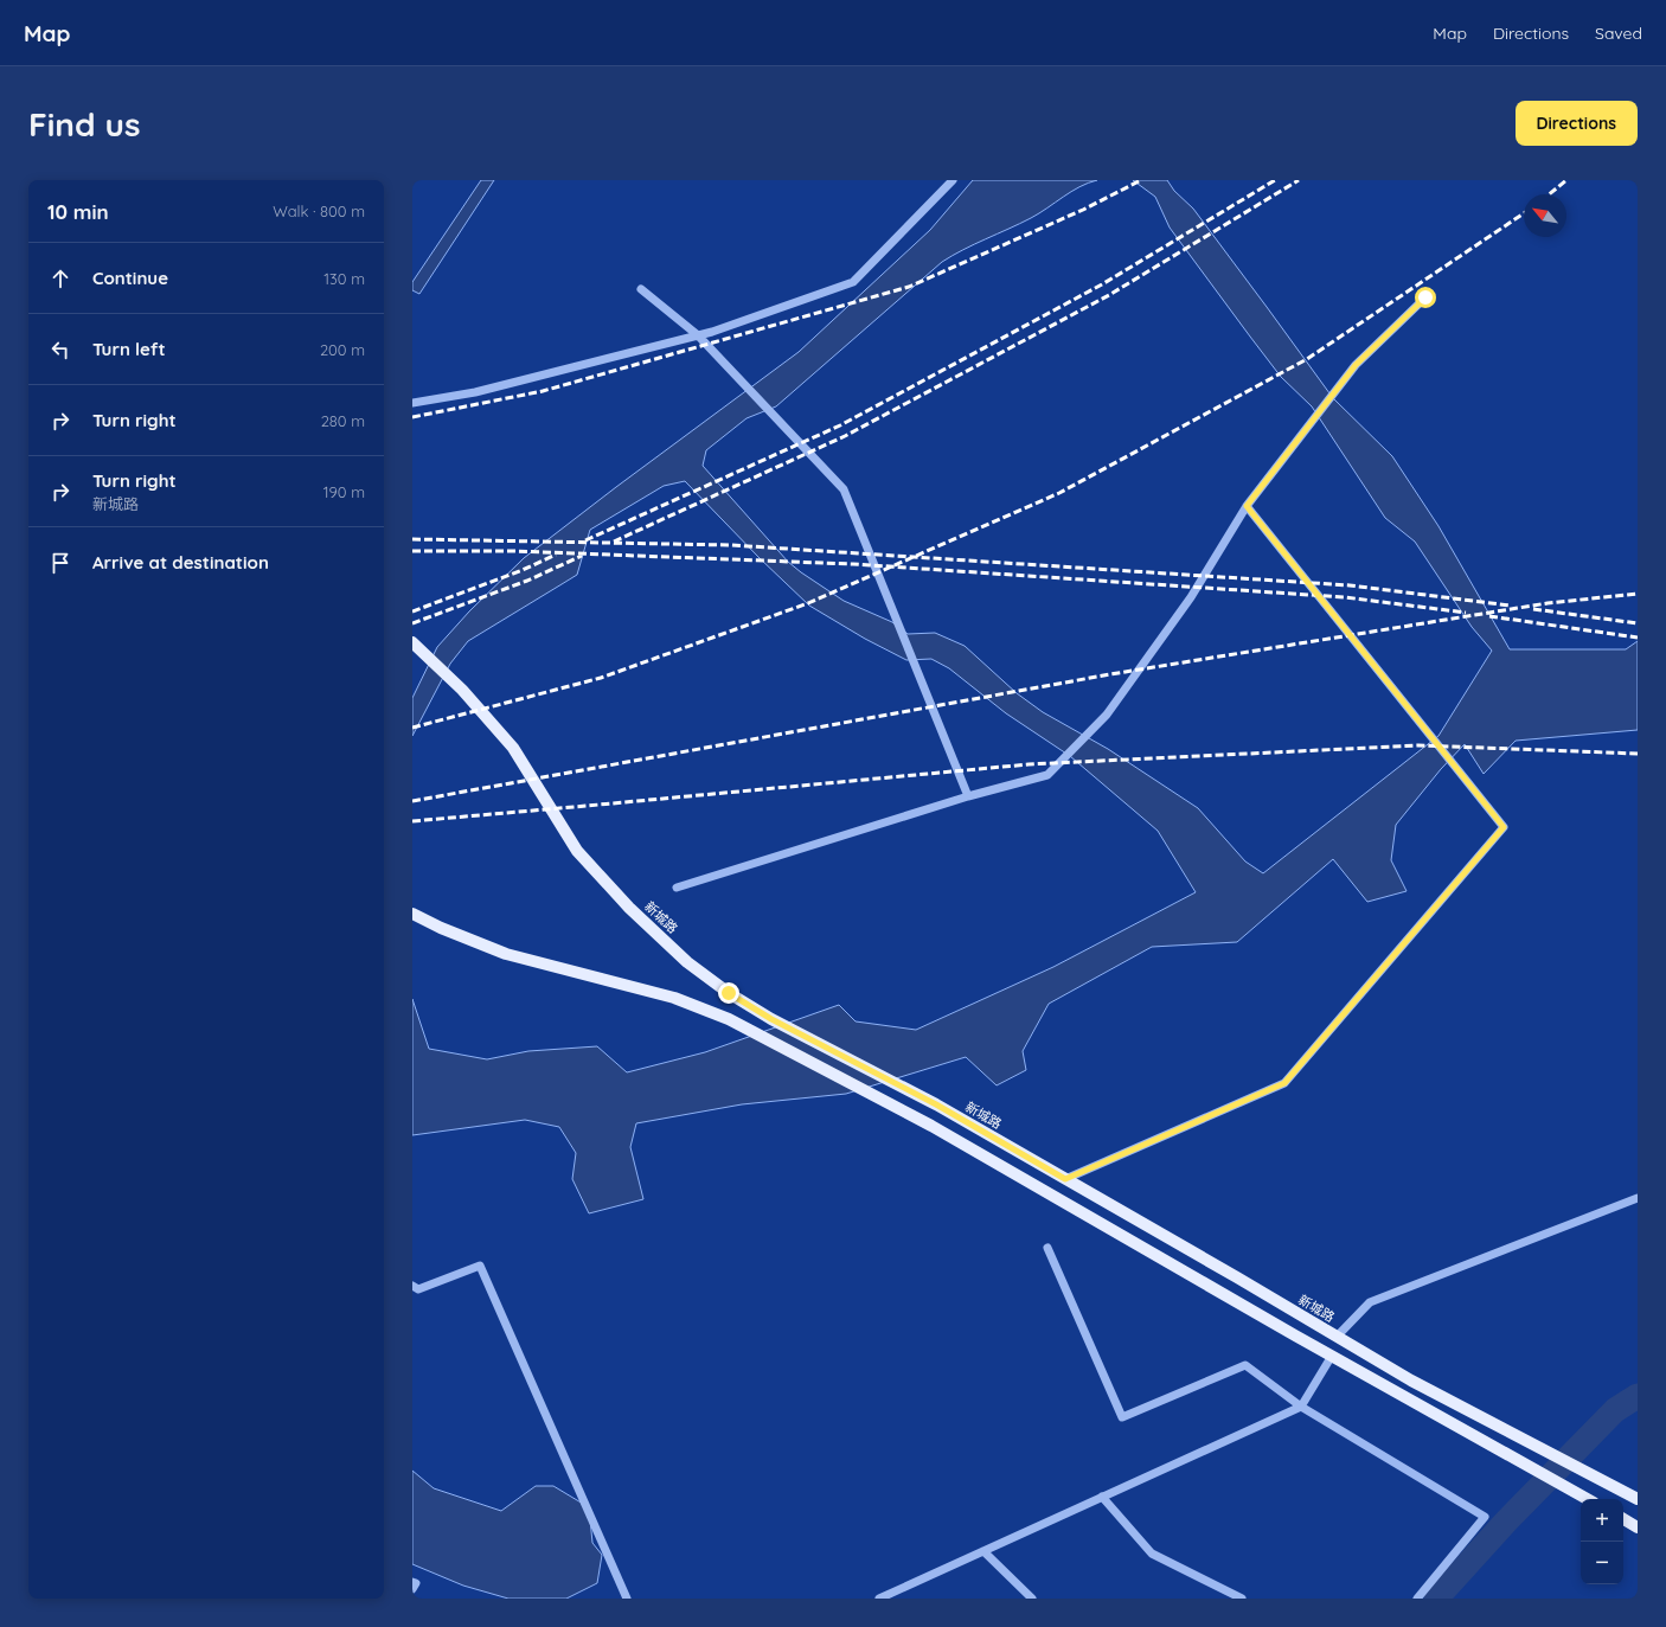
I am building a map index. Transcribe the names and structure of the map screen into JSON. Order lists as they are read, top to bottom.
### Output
{
  "streets": {
    "main road": ["新城路"]
  },
  "north": "top left",
  "page": {
    "header": "Map",
    "nav": ["Map", "Directions", "Saved"],
    "buttons": "Directions",
    "title": "Find us",
    "heading": ["10 min", "Walk · 800 m"],
    "list": [
      ["Continue", "130 m"],
      ["Turn left", "200 m"],
      ["Turn right", "280 m"],
      ["Turn right", "新城路", "190 m"],
      "Arrive at destination"
    ],
    "map_buttons": ["+", "−"]
  }
}
